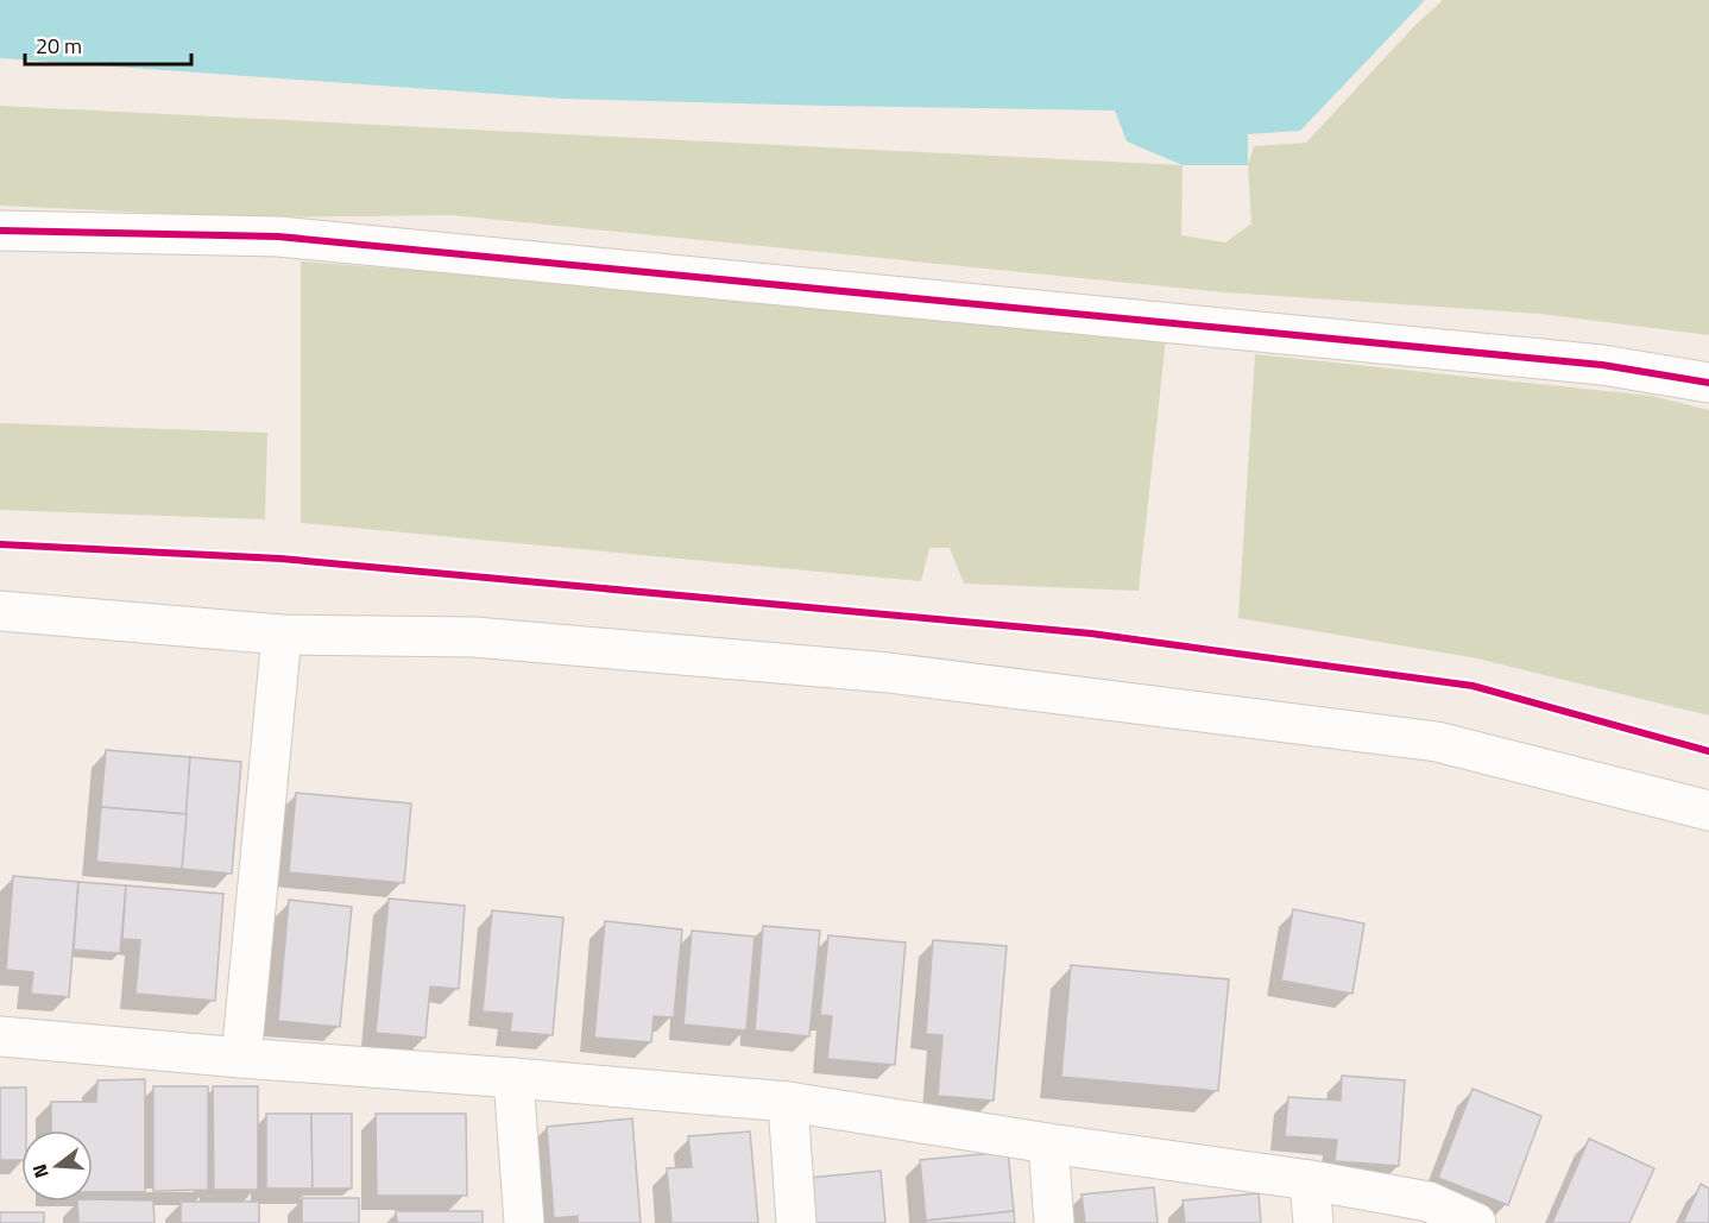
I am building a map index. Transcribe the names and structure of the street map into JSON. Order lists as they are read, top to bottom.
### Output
{
  "scale_bar": "20 m",
  "north": "left"
}
